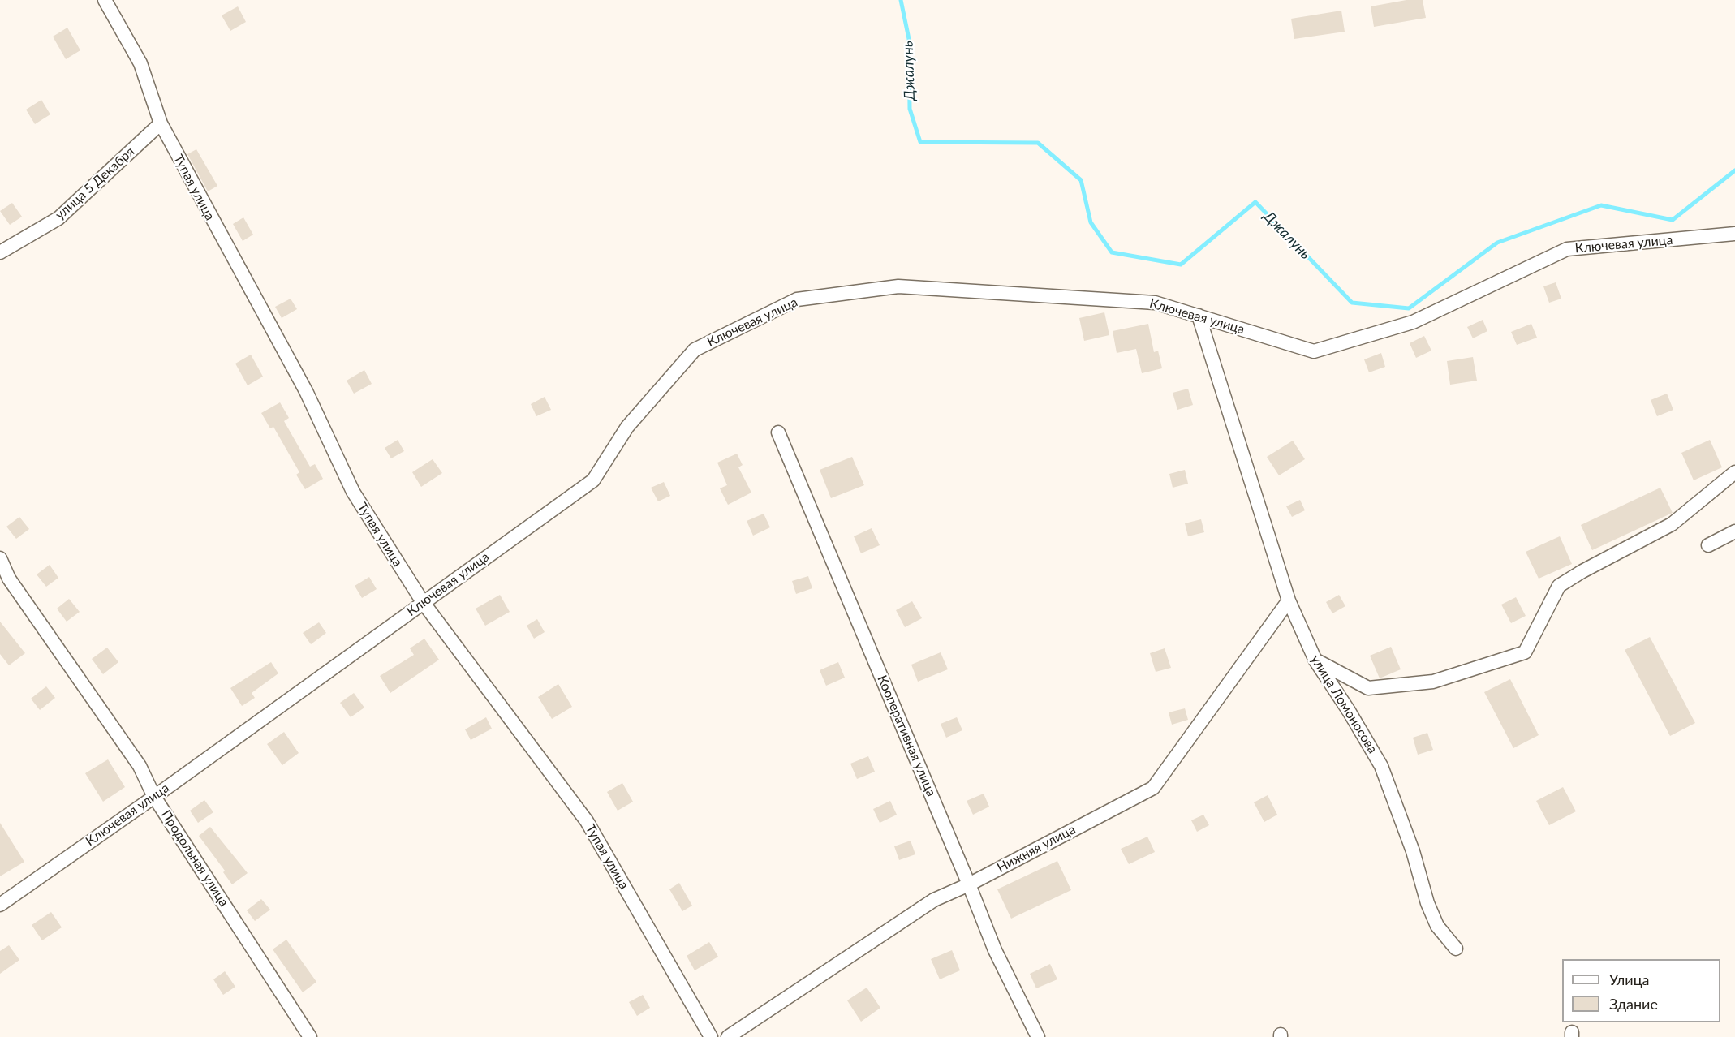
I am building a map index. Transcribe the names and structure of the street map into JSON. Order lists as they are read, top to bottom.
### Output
{
  "streets": {
    "street": [
      "улица 5 Декабря",
      "Тупая улица",
      "Ключевая улица",
      "улица Ломоносова",
      "Кооперативная улица",
      "Нижняя улица",
      "Продольная улица"
    ]
  },
  "crossings": [
    ["улица 5 Декабря", "Тупая улица"],
    ["Тупая улица", "Ключевая улица"],
    ["Ключевая улица", "улица Ломоносова"],
    ["Ключевая улица", "Продольная улица"],
    ["улица Ломоносова", "Нижняя улица"],
    ["Кооперативная улица", "Нижняя улица"]
  ],
  "water": ["Джалунь"],
  "legend": ["Улица", "Здание"]
}
